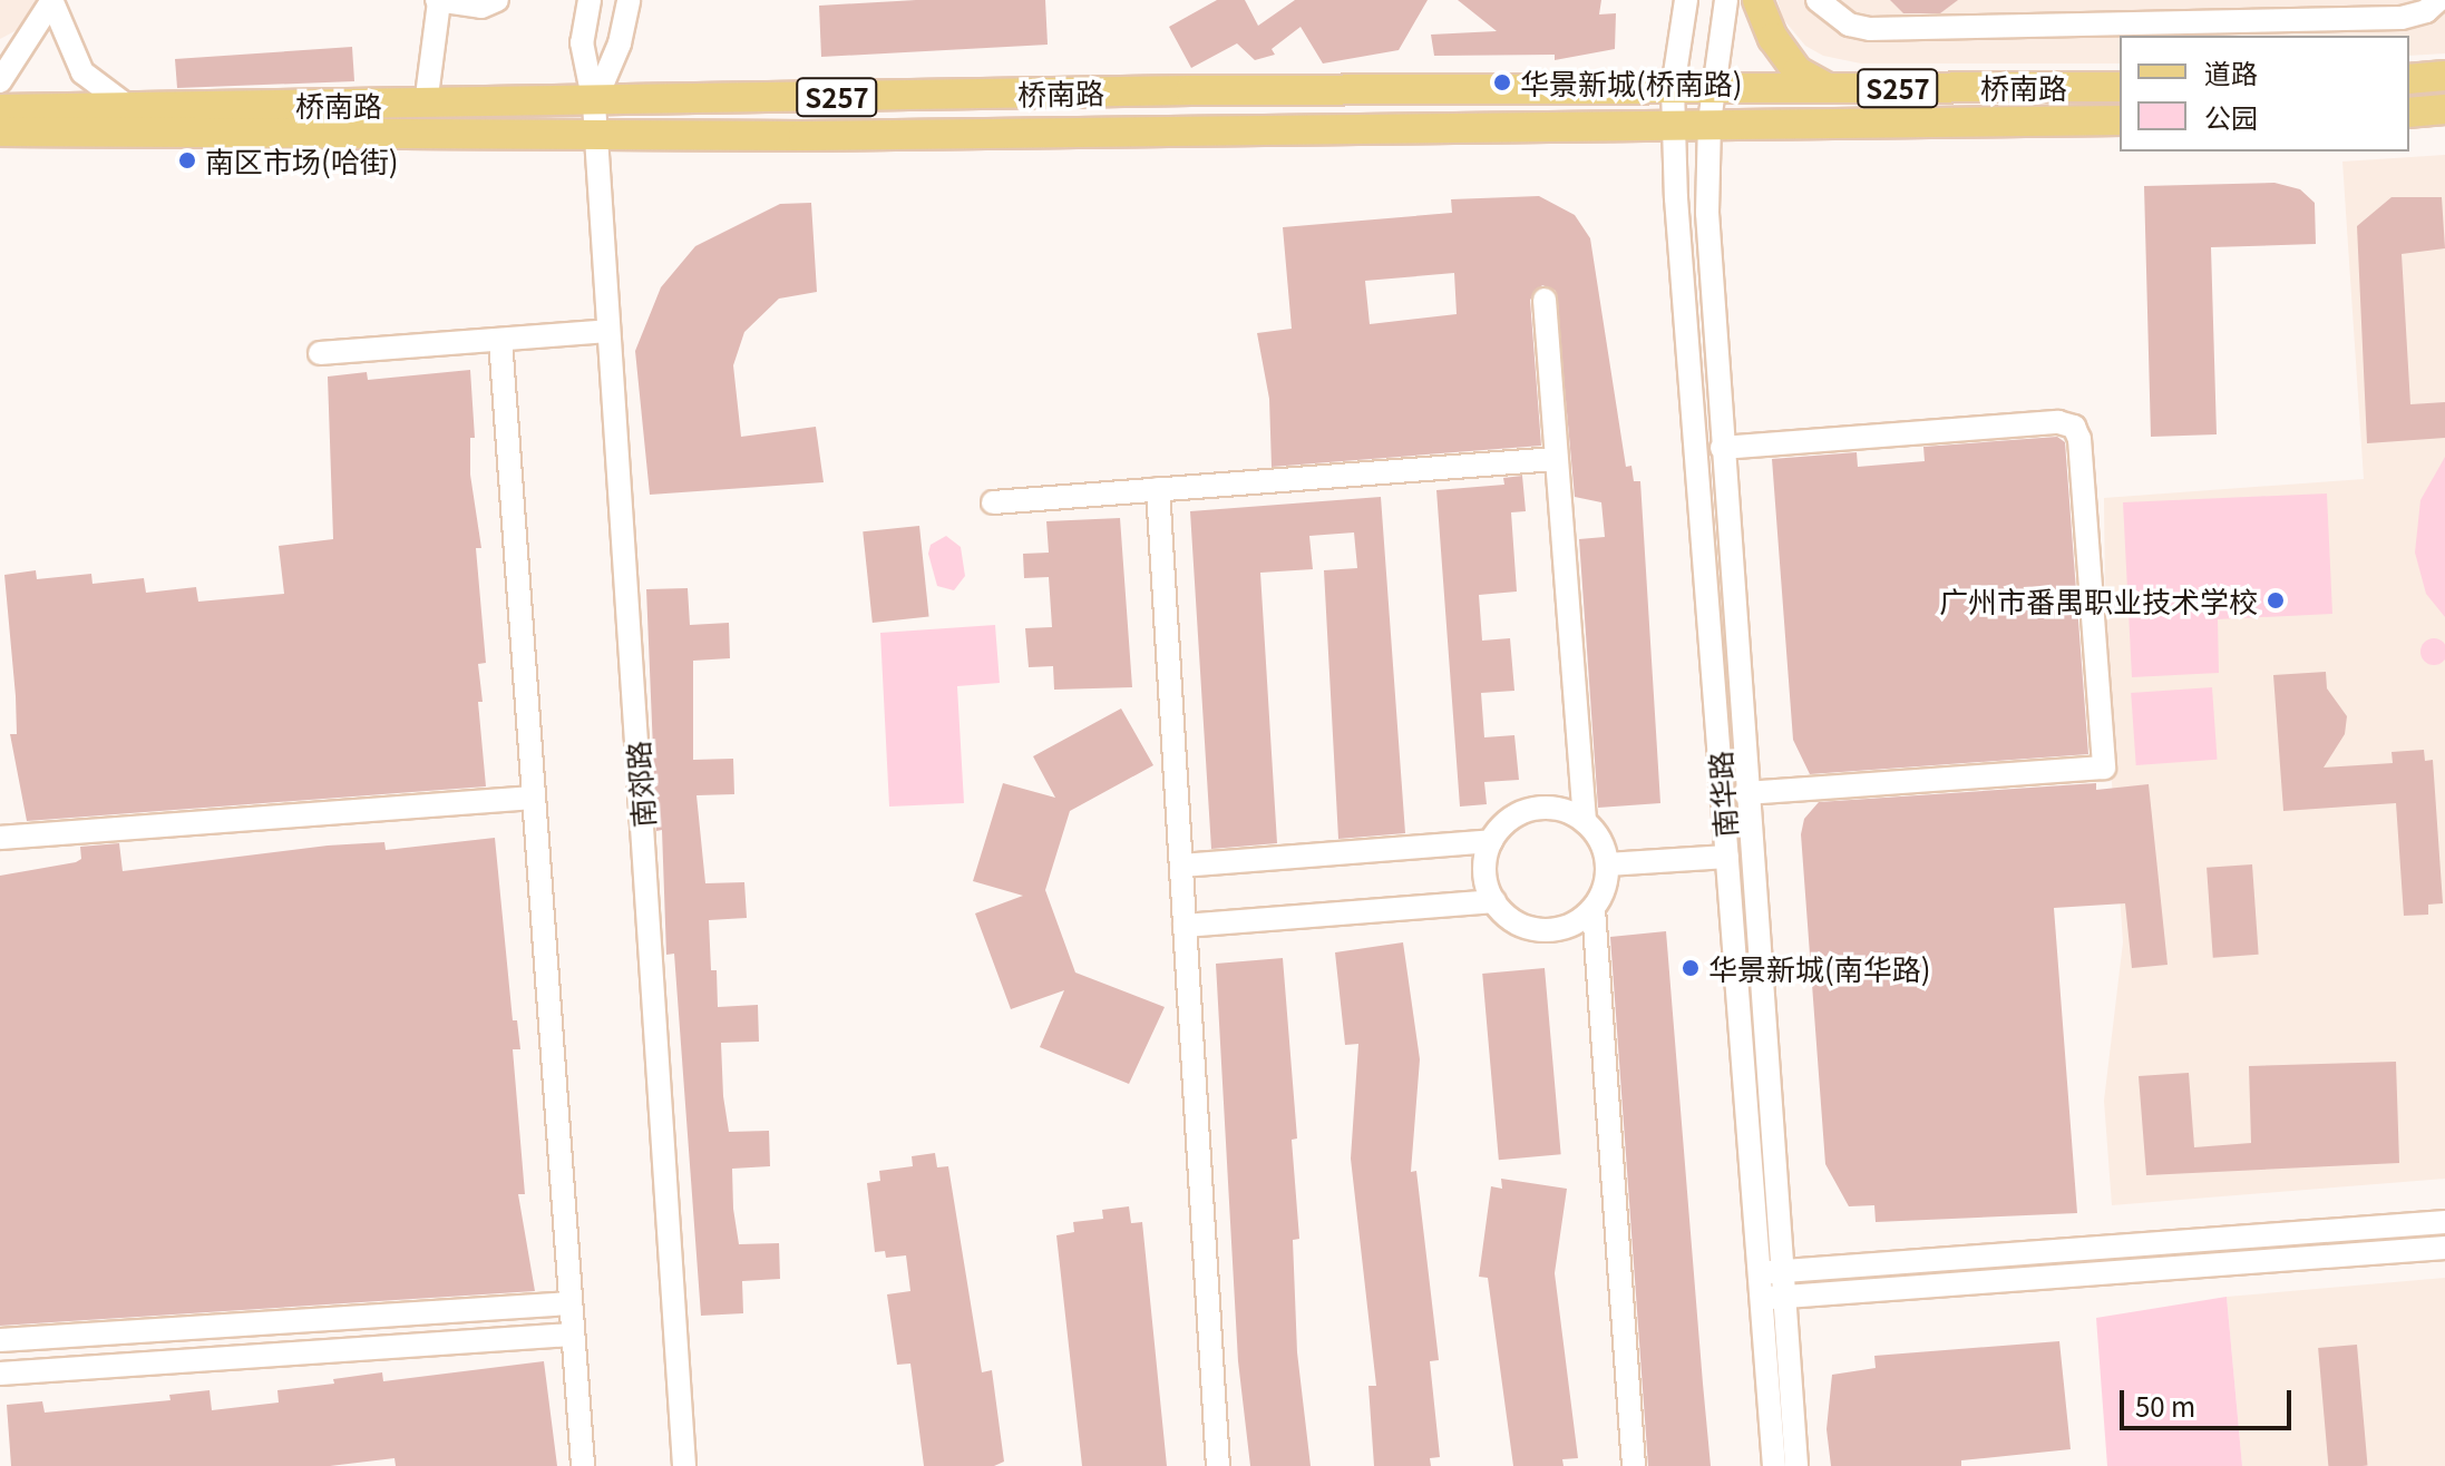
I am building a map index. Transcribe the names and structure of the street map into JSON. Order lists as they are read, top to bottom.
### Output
{
  "streets": {
    "main road": ["桥南路", "S257"],
    "street": ["南郊路", "南华路"]
  },
  "crossings": [
    ["桥南路", "南郊路"],
    ["桥南路", "南华路"]
  ],
  "places": [
    "华景新城(桥南路)",
    "南区市场(哈街)",
    "广州市番禺职业技术学校",
    "华景新城(南华路)"
  ],
  "legend": ["道路", "公园"],
  "scale_bar": "50 m"
}
